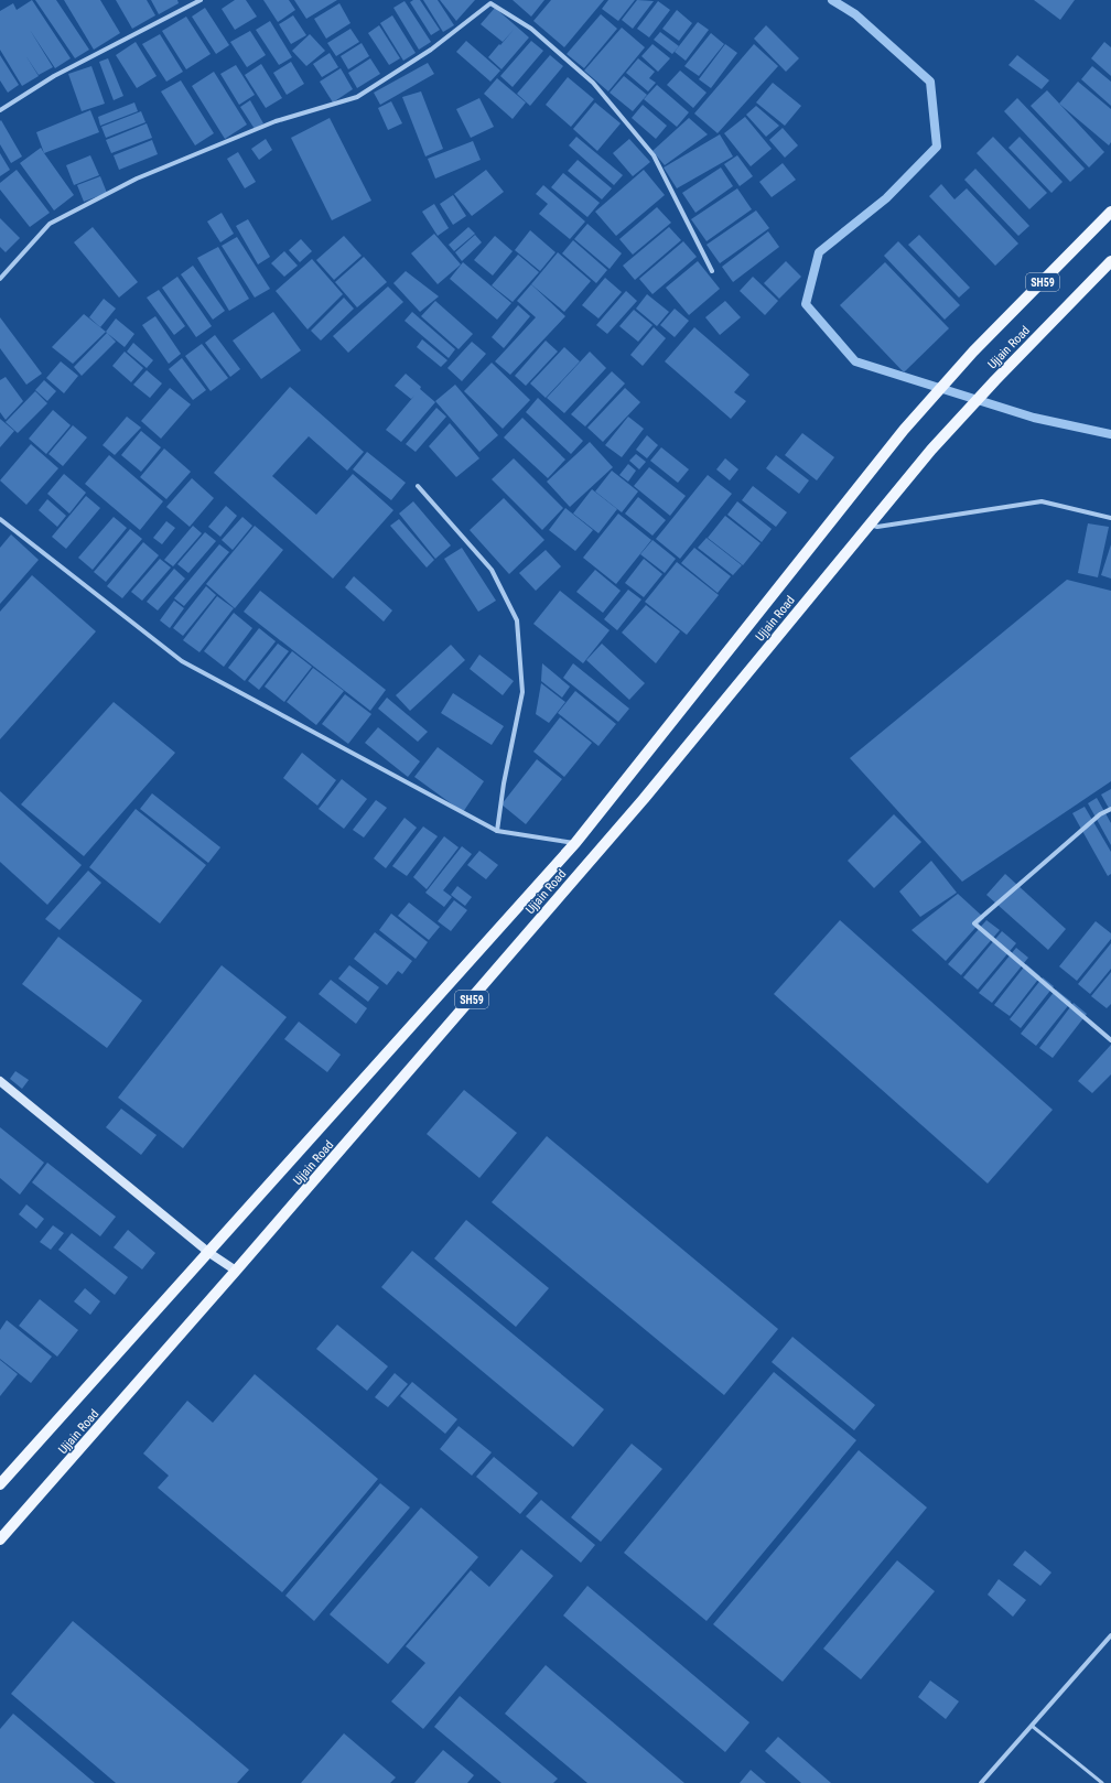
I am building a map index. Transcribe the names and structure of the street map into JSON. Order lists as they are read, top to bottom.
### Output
{
  "streets": {
    "main road": ["SH59", "Ujjain Road"]
  }
}
